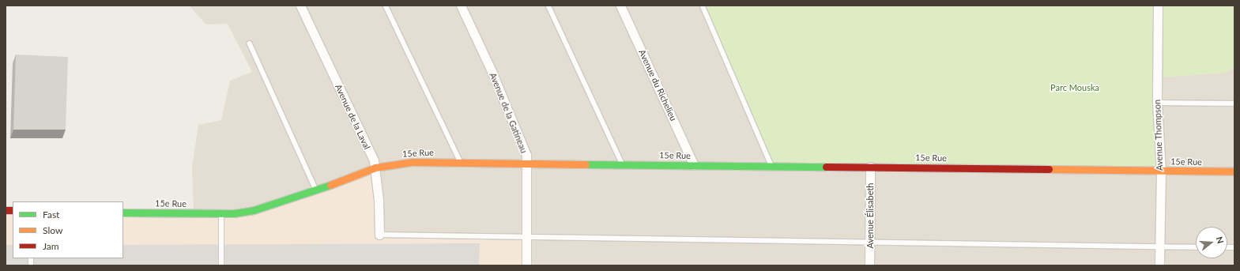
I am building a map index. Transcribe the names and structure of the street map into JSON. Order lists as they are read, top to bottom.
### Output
{
  "streets": {
    "street": [
      "Avenue du Richelieu",
      "Avenue de la Gatineau",
      "Avenue de la Laval",
      "Avenue Thompson",
      "15e Rue",
      "Avenue Élisabeth"
    ]
  },
  "crossings": [
    ["Avenue du Richelieu", "15e Rue"],
    ["Avenue de la Gatineau", "15e Rue"],
    ["Avenue de la Laval", "15e Rue"],
    ["Avenue Thompson", "15e Rue"],
    ["15e Rue", "Avenue Élisabeth"]
  ],
  "parks": ["Parc Mouska"],
  "legend": ["Fast", "Slow", "Jam"],
  "north": "right"
}
